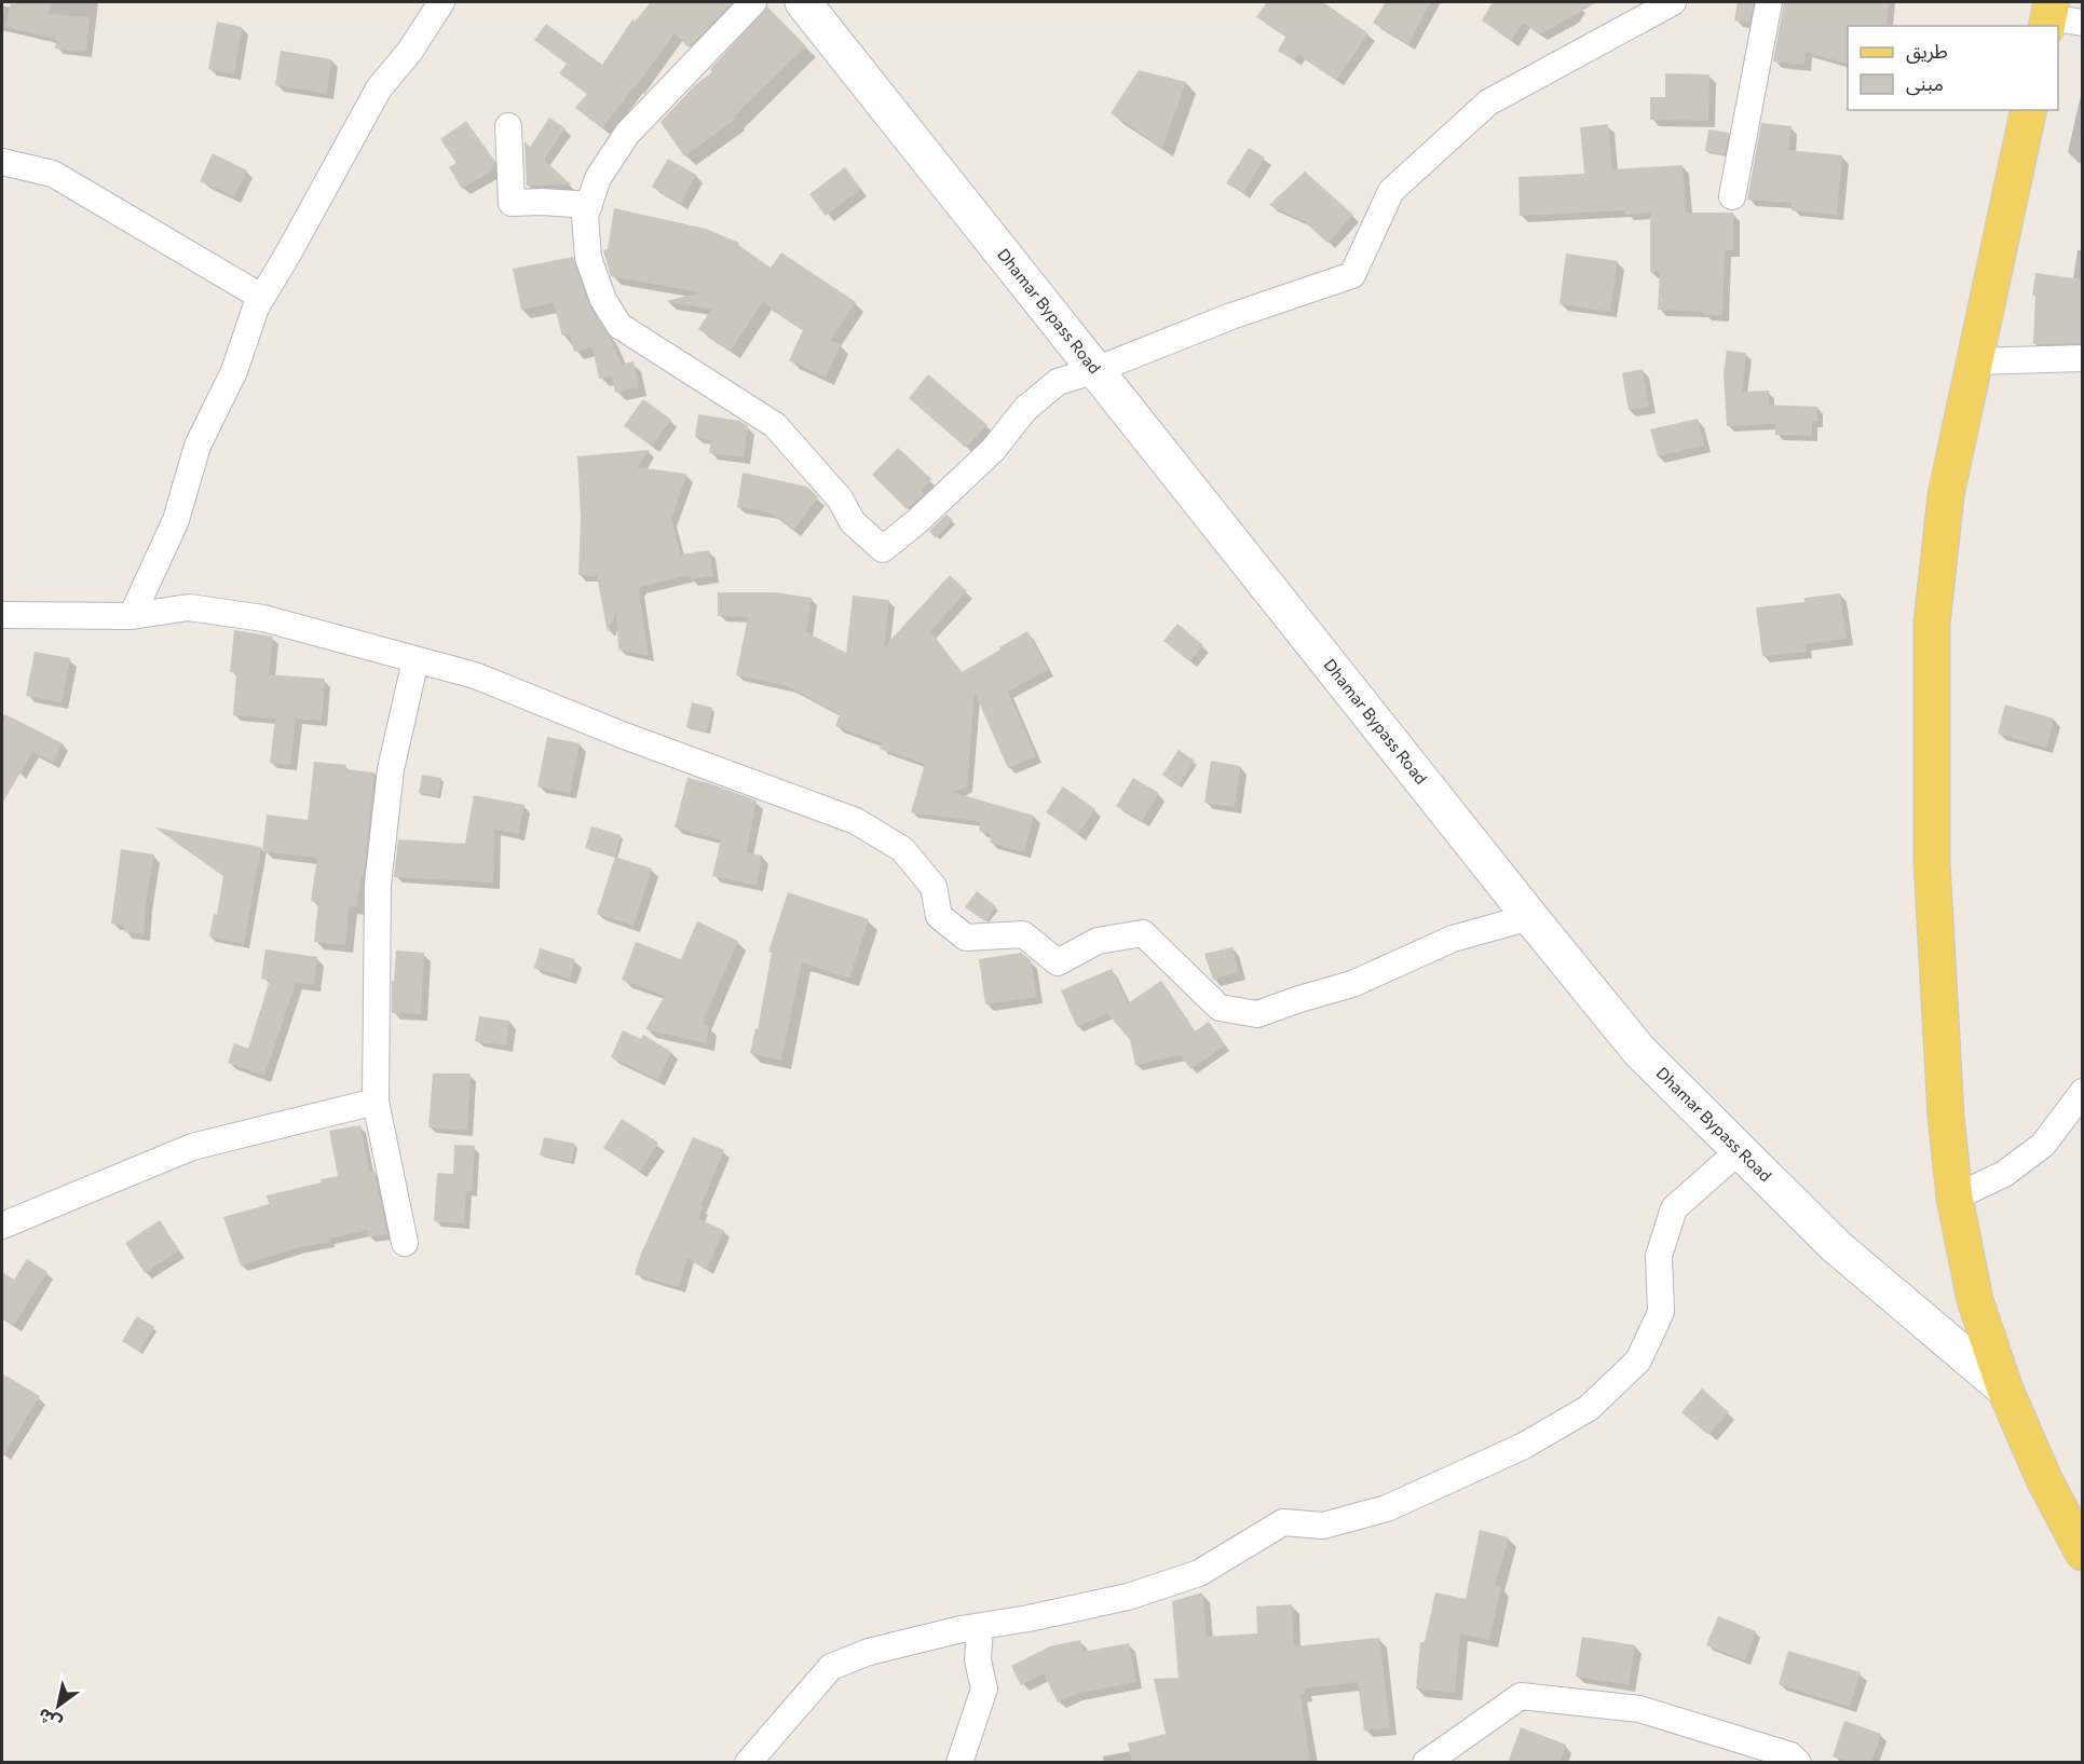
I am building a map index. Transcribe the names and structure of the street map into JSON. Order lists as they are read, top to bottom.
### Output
{
  "streets": {
    "main road": ["Dhamar Bypass Road"]
  },
  "legend": ["طريق", "مبنى"],
  "north": "bottom left"
}
